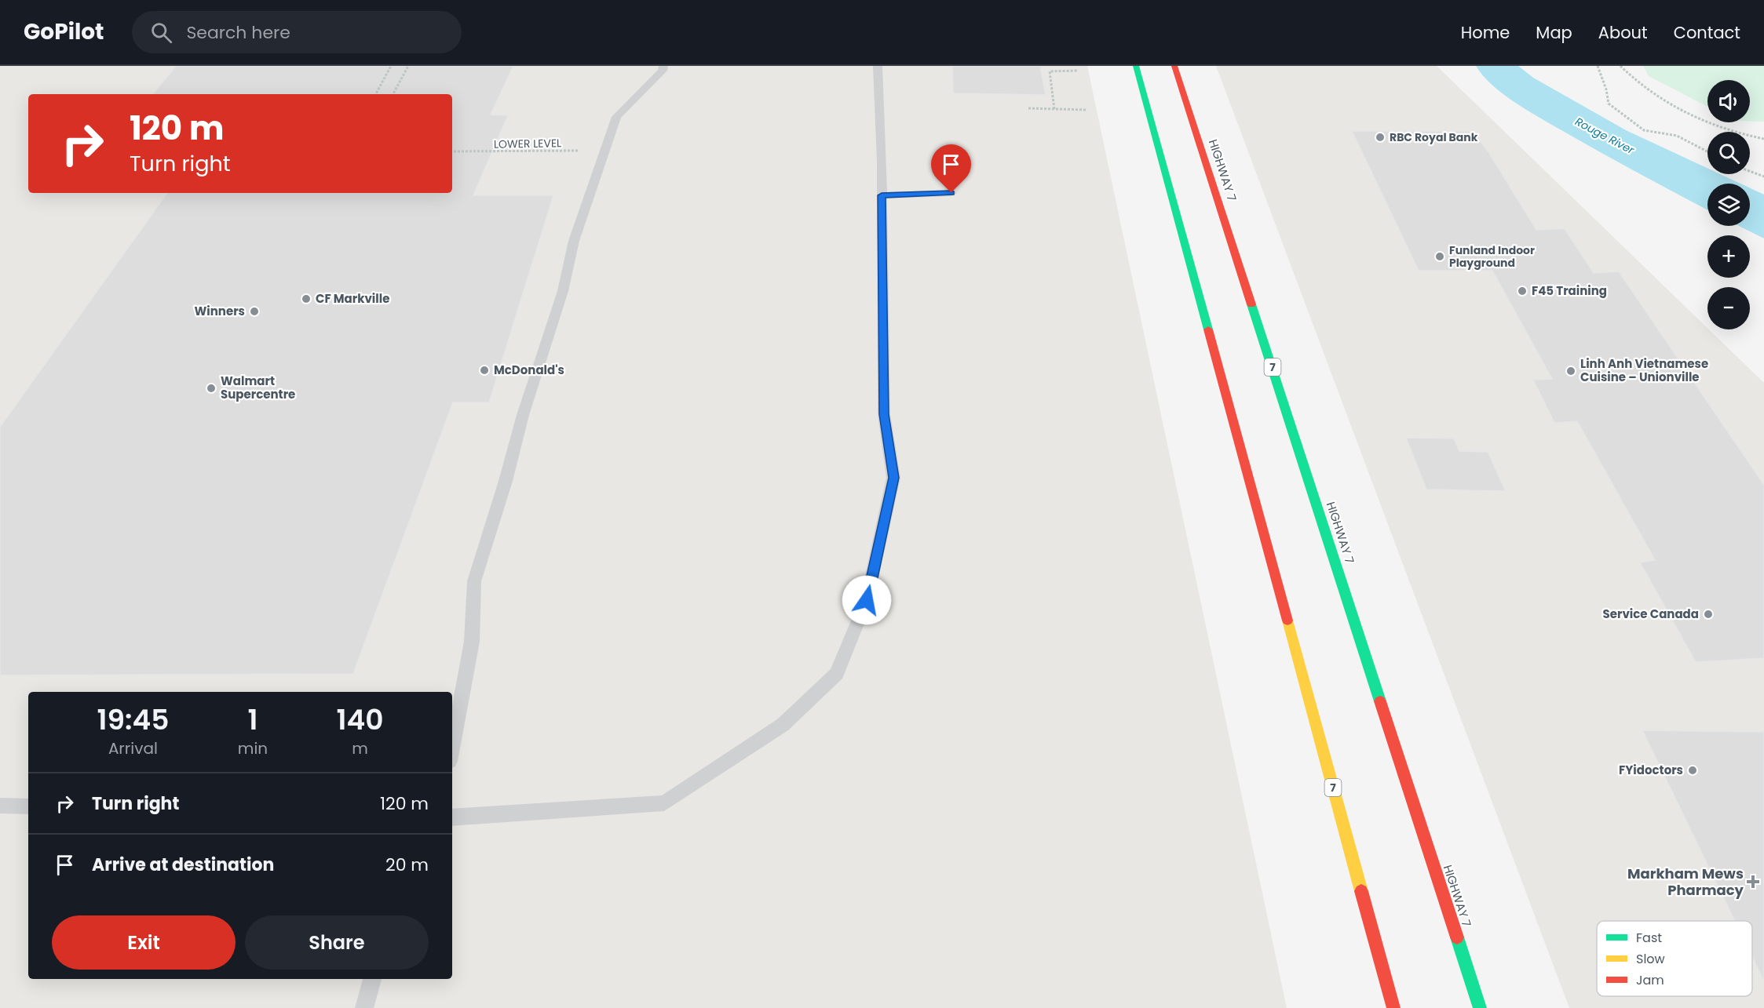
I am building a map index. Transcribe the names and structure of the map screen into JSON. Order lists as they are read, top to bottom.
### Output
{
  "streets": {
    "main road": ["HIGHWAY 7", "7"],
    "path": ["LOWER LEVEL"]
  },
  "water": ["Rouge River"],
  "places": {
    "other": [
      "RBC Royal Bank",
      "Funland Indoor Playground",
      "F45 Training",
      "CF Markville",
      "Winners",
      "McDonald's",
      "Linh Anh Vietnamese Cuisine – Unionville",
      "Walmart Supercentre",
      "Service Canada",
      "FYidoctors"
    ],
    "health": ["Markham Mews Pharmacy"]
  },
  "legend": ["Fast", "Slow", "Jam"],
  "page": {
    "header": "GoPilot",
    "search": "Search here",
    "nav": [
      "Home",
      "Map",
      "About",
      "Contact"
    ],
    "map_buttons": ["+", "−"],
    "turn": ["120 m", "Turn right"],
    "eta": [
      "19:45",
      "Arrival",
      "1",
      "min",
      "140",
      "m"
    ],
    "list": [
      {
        "name": "Turn right",
        "value": "120 m"
      },
      {
        "name": "Arrive at destination",
        "value": "20 m"
      }
    ],
    "buttons": ["Exit", "Share"]
  }
}
